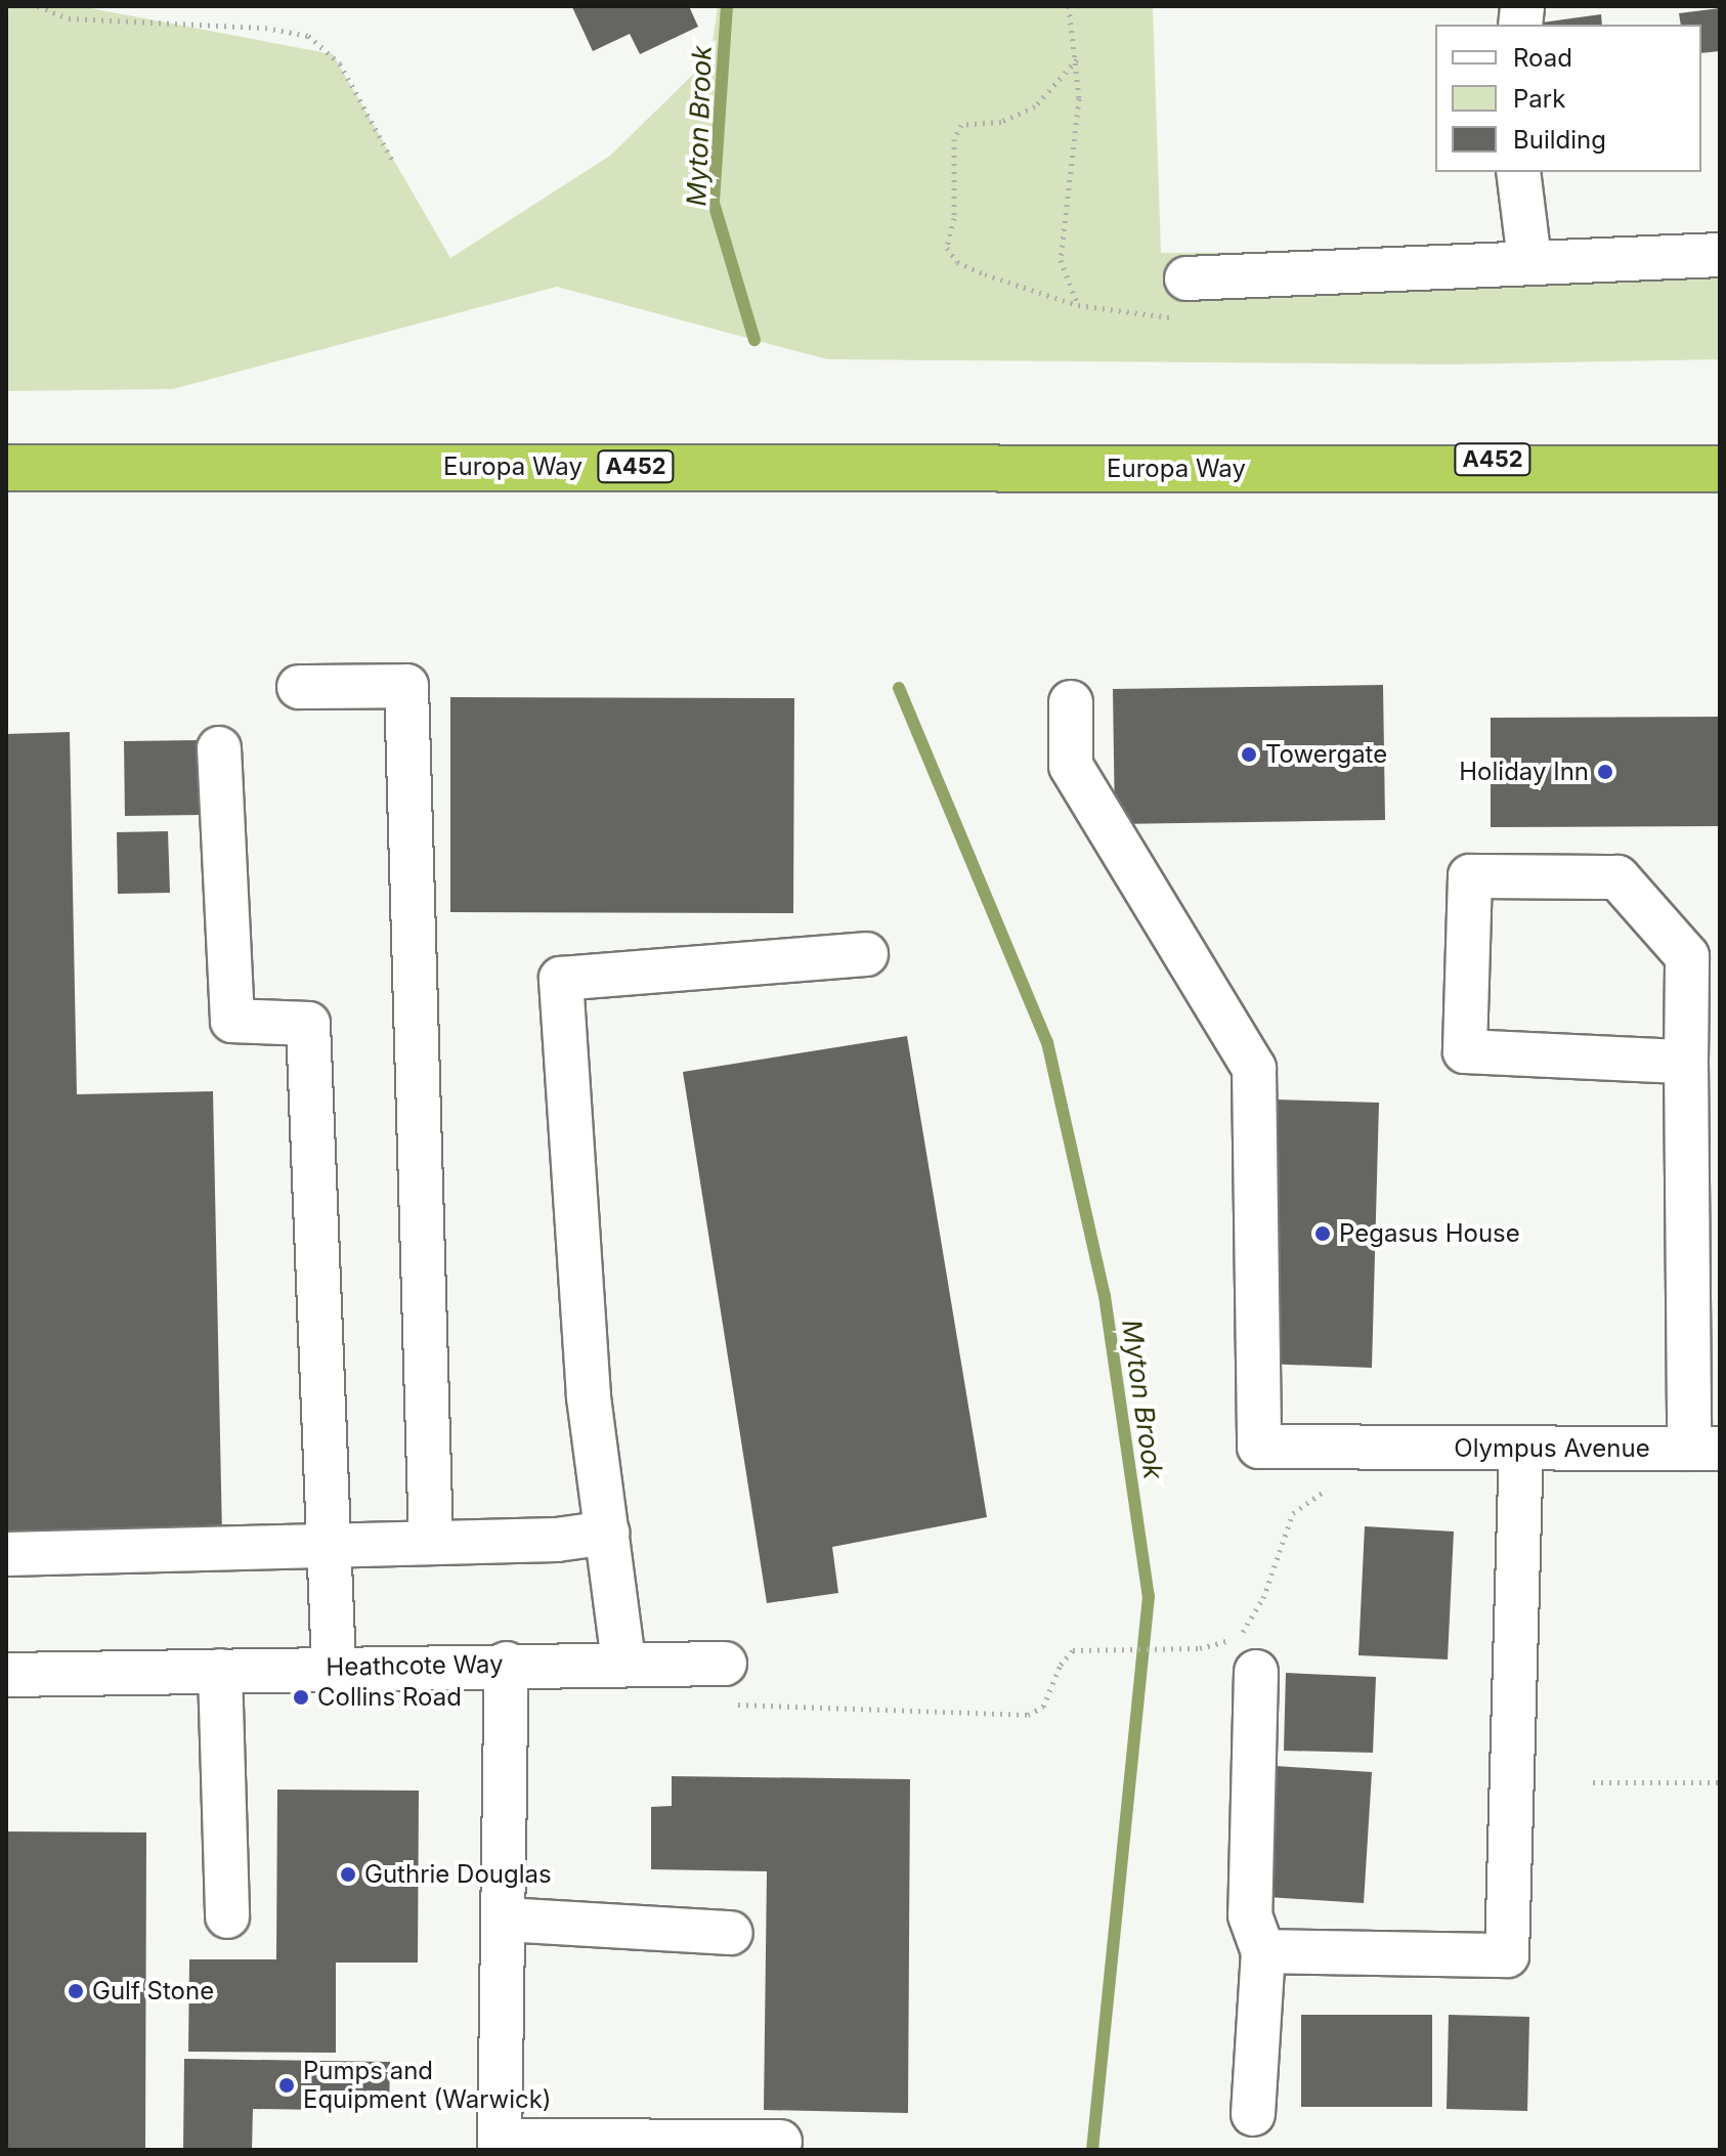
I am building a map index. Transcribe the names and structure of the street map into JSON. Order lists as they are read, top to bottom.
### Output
{
  "streets": {
    "highway": ["A452", "Europa Way"],
    "street": ["Olympus Avenue", "Heathcote Way"]
  },
  "water": ["Myton Brook"],
  "places": [
    "Towergate",
    "Holiday Inn",
    "Pegasus House",
    "Collins Road",
    "Guthrie Douglas",
    "Gulf Stone",
    "Pumps and Equipment (Warwick)"
  ],
  "legend": ["Road", "Park", "Building"]
}
